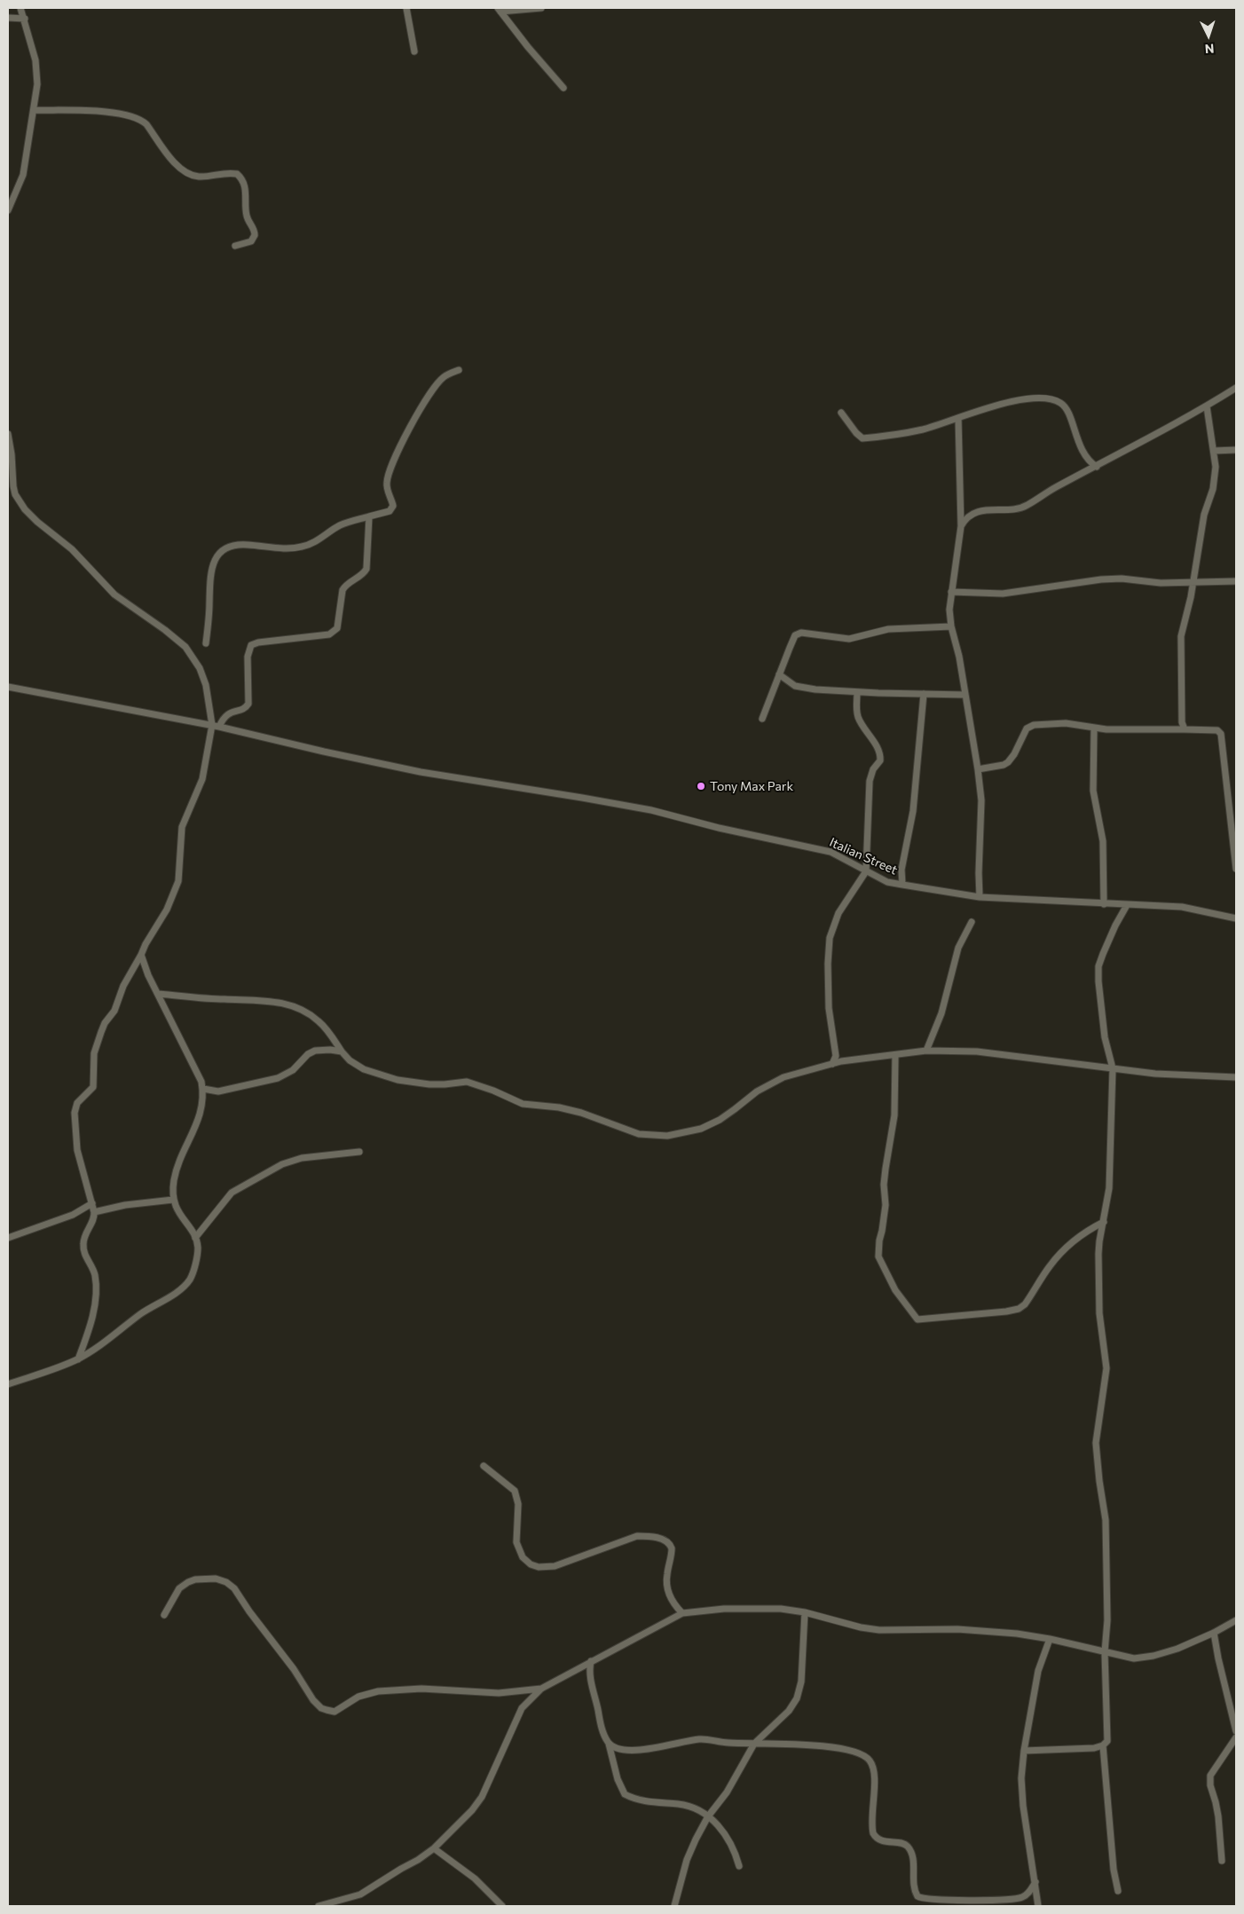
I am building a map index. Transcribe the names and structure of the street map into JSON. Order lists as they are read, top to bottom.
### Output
{
  "streets": {
    "street": ["Italian Street"]
  },
  "places": ["Tony Max Park"],
  "north": "bottom"
}
